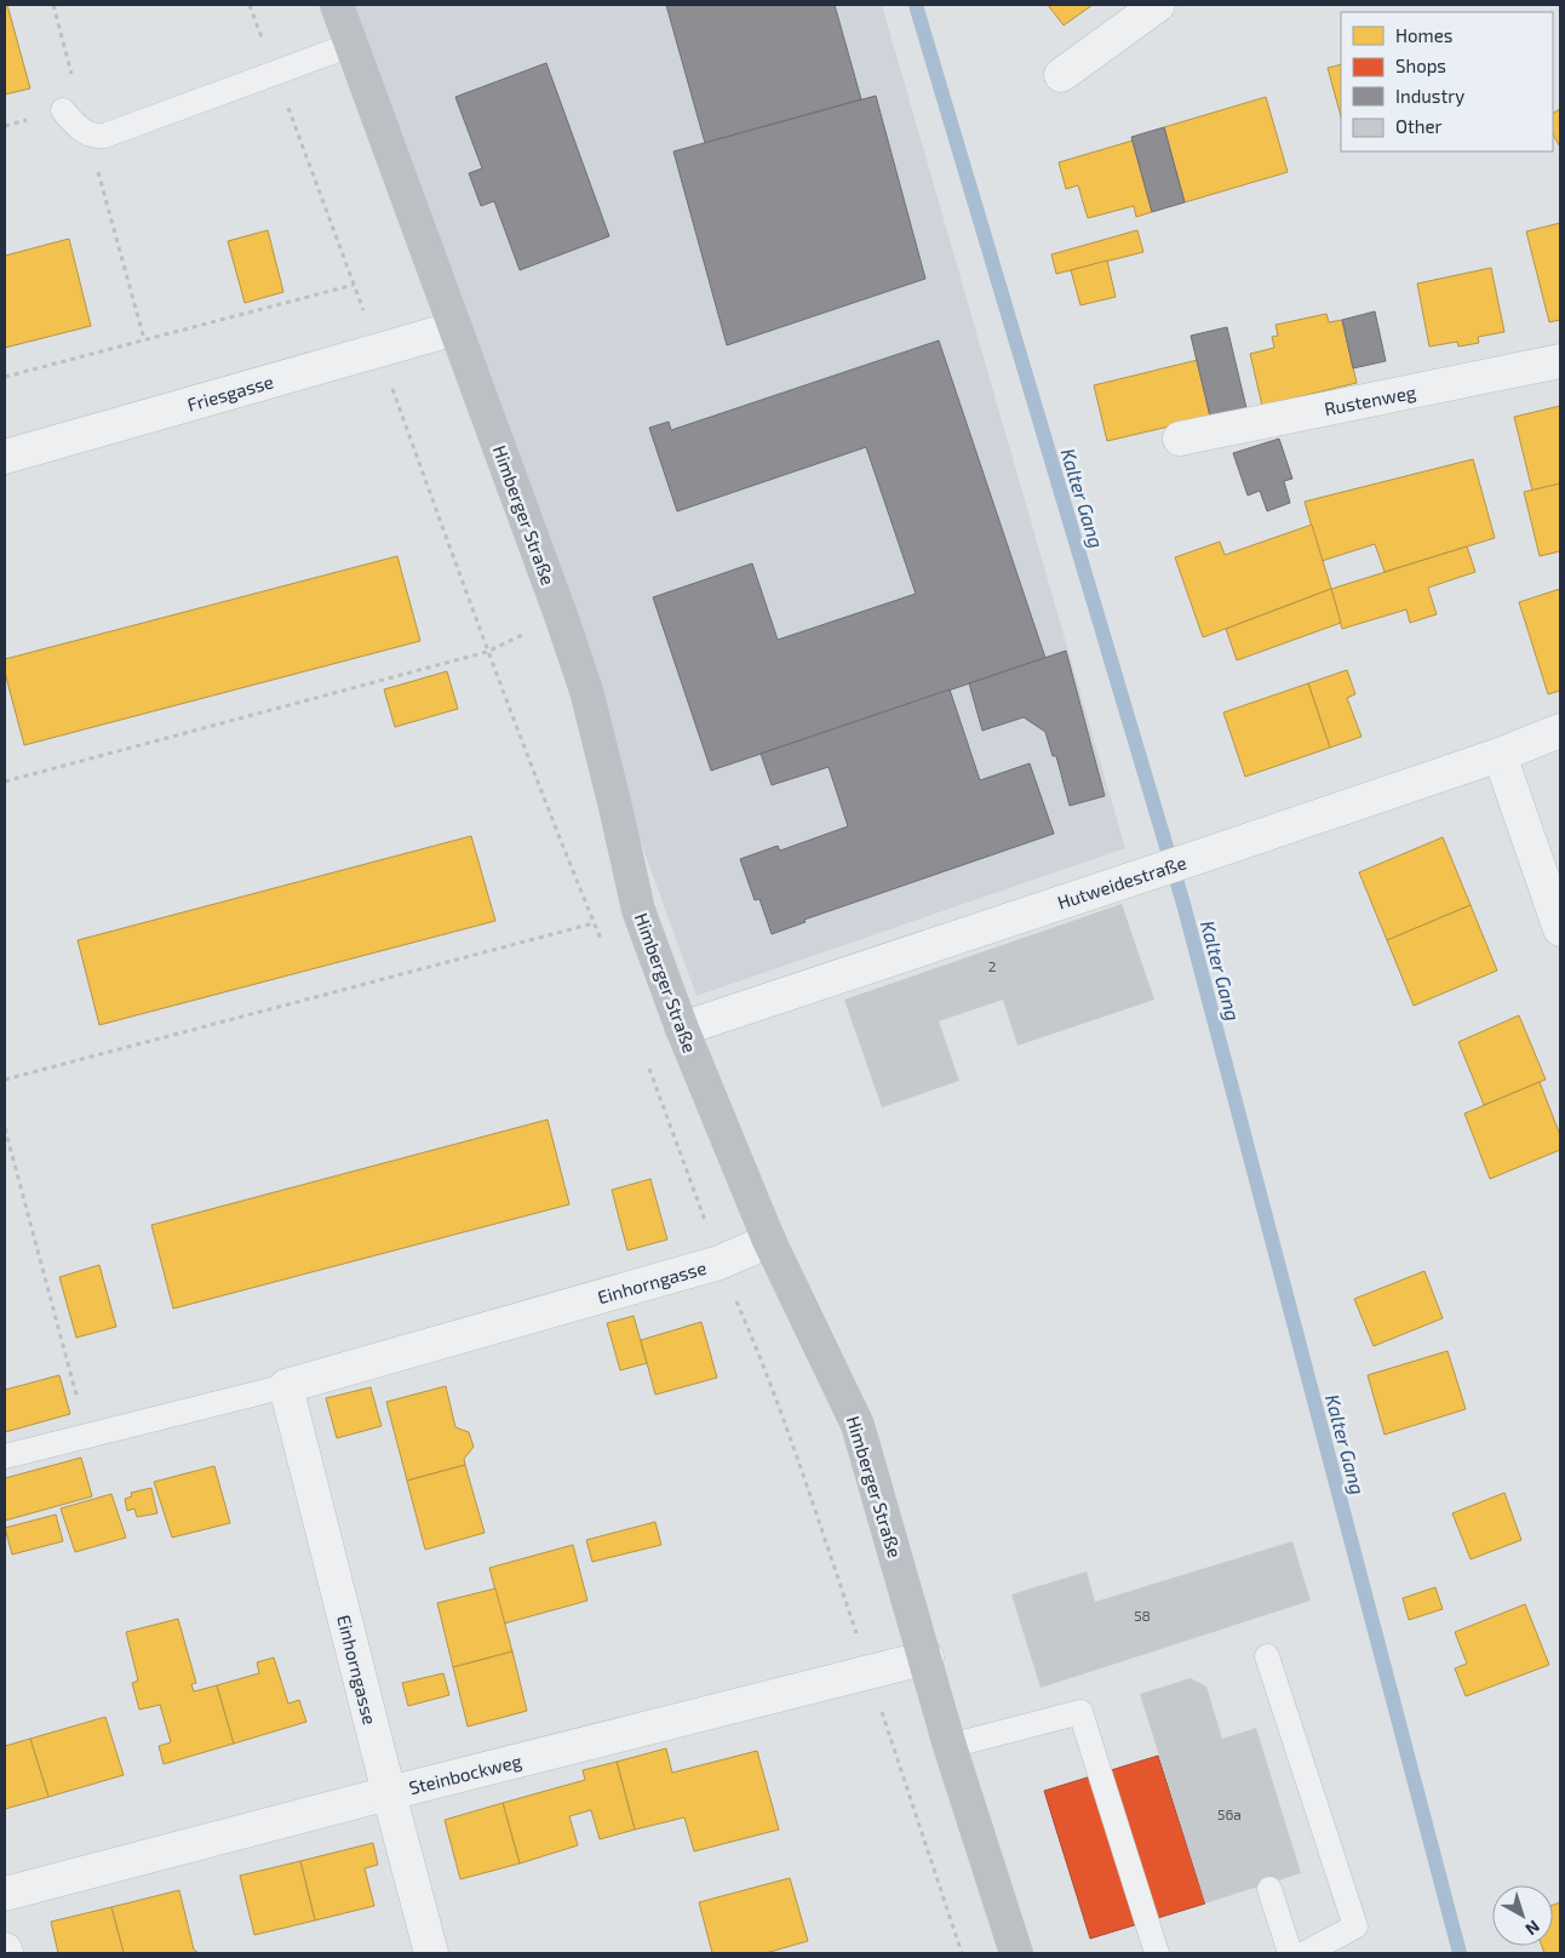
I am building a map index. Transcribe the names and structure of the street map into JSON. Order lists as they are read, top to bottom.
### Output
{
  "streets": {
    "main road": ["Himberger Straße"],
    "street": [
      "Friesgasse",
      "Rustenweg",
      "Hutweidestraße",
      "Einhorngasse",
      "Steinbockweg"
    ]
  },
  "crossings": [
    ["Friesgasse", "Himberger Straße"],
    ["Himberger Straße", "Hutweidestraße"],
    ["Himberger Straße", "Einhorngasse"],
    ["Himberger Straße", "Steinbockweg"],
    ["Einhorngasse", "Steinbockweg"]
  ],
  "water": ["Kalter Gang"],
  "house_numbers": ["2", "58", "56a"],
  "legend": [
    "Homes",
    "Shops",
    "Industry",
    "Other"
  ],
  "north": "bottom right"
}
